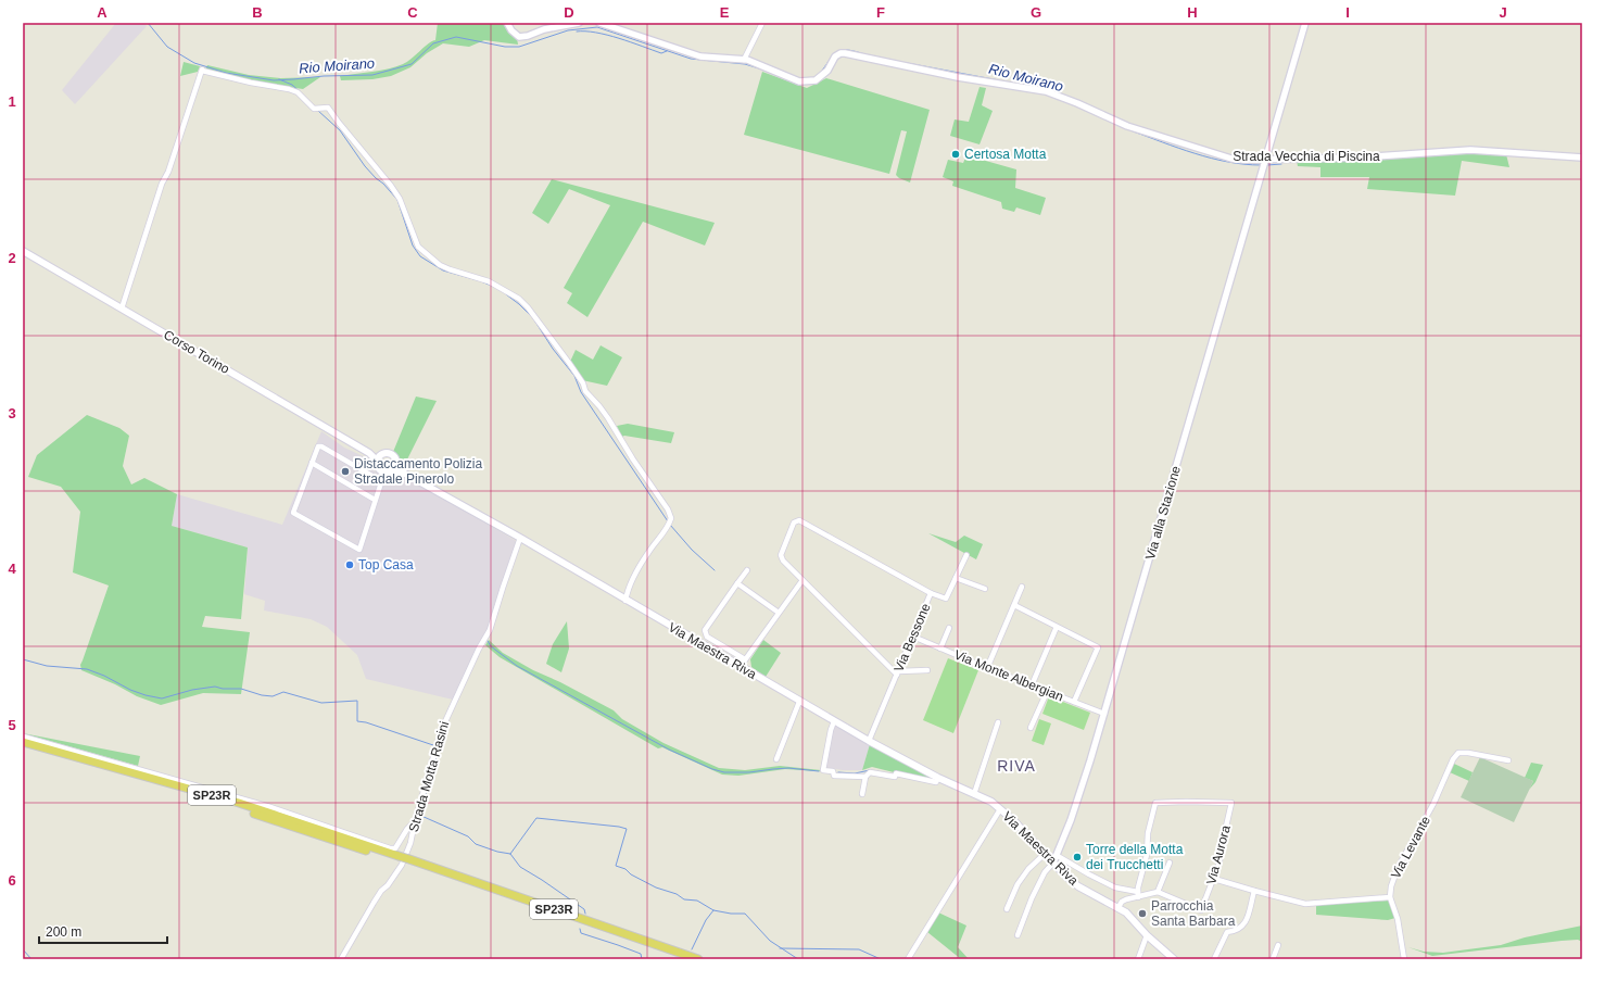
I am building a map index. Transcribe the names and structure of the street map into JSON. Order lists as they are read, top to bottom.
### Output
{
  "streets": {
    "highway": ["SP23R"],
    "main road": ["Corso Torino", "Via Maestra Riva"],
    "street": [
      "Strada Vecchia di Piscina",
      "Via alla Stazione",
      "Via Bessone",
      "Via Monte Albergian",
      "Strada Motta Rasini",
      "Via Levante",
      "Via Aurora"
    ]
  },
  "crossings": [
    ["Strada Vecchia di Piscina", "Via alla Stazione"],
    ["Corso Torino", "Via Maestra Riva"],
    ["Via alla Stazione", "Via Maestra Riva"],
    ["Via alla Stazione", "Via Monte Albergian"],
    ["Via Bessone", "Via Maestra Riva"],
    ["Via Bessone", "Via Monte Albergian"],
    ["Via Maestra Riva", "Strada Motta Rasini"]
  ],
  "districts": ["RIVA"],
  "water": ["Rio Moirano"],
  "places": [
    "Certosa Motta",
    "Distaccamento Polizia Stradale Pinerolo",
    "Top Casa",
    "Torre della Motta dei Trucchetti",
    "Parrocchia Santa Barbara"
  ],
  "scale_bar": "200 m",
  "grid": {
    "columns": [
      "A",
      "B",
      "C",
      "D",
      "E",
      "F",
      "G",
      "H",
      "I",
      "J"
    ],
    "rows": [
      "1",
      "2",
      "3",
      "4",
      "5",
      "6"
    ]
  }
}
